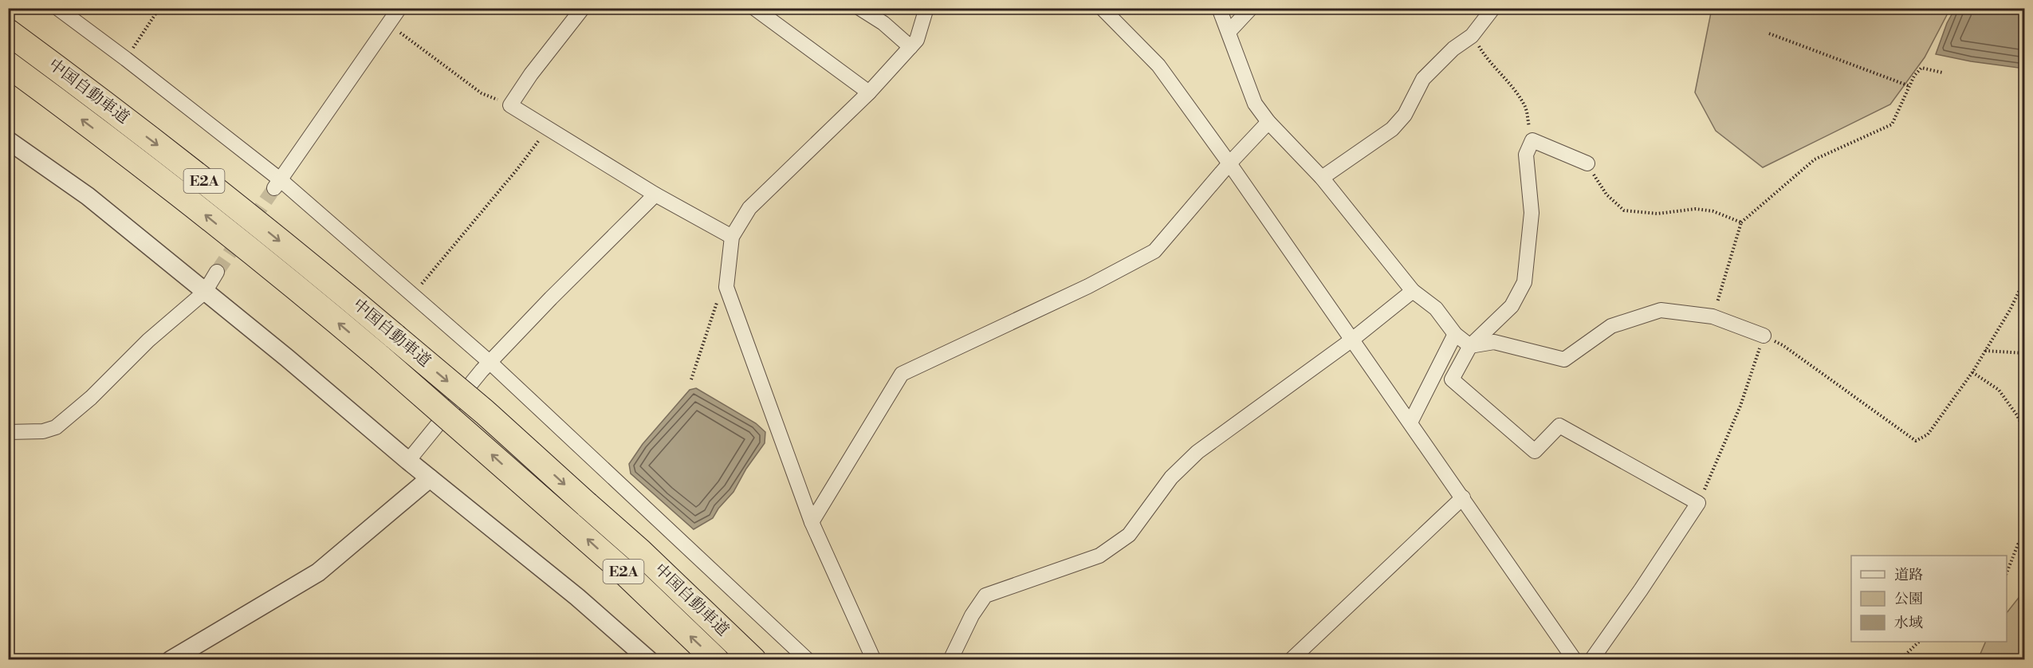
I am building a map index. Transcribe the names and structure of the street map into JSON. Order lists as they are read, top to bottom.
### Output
{
  "streets": {
    "highway": ["中国自動車道", "E2A"]
  },
  "legend": ["道路", "公園", "水域"]
}
